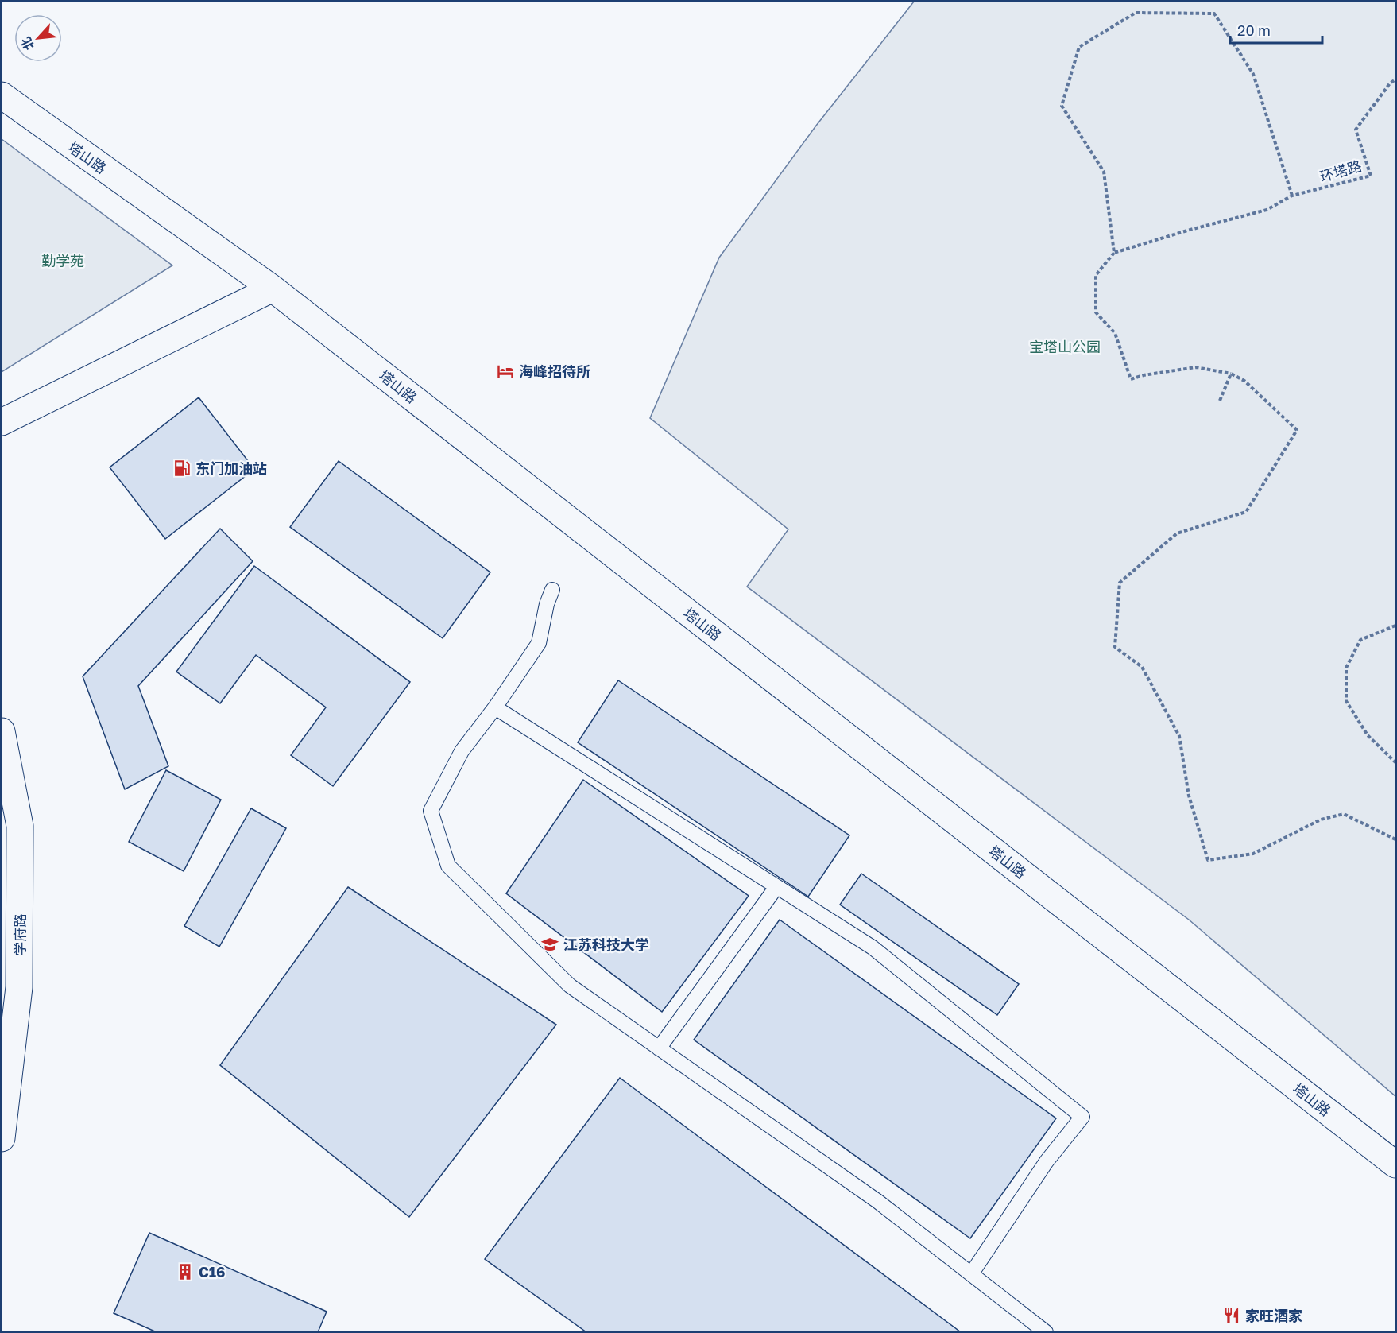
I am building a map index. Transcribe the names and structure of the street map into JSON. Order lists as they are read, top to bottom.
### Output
{
  "streets": {
    "street": ["塔山路", "学府路"],
    "path": ["环塔路"]
  },
  "parks": ["勤学苑", "宝塔山公园"],
  "places": {
    "hotel": ["海峰招待所"],
    "fuel station": ["东门加油站"],
    "school or university": ["江苏科技大学"],
    "building": ["C16"],
    "restaurant": ["家旺酒家"]
  },
  "scale_bar": "20 m",
  "north": "bottom left"
}
